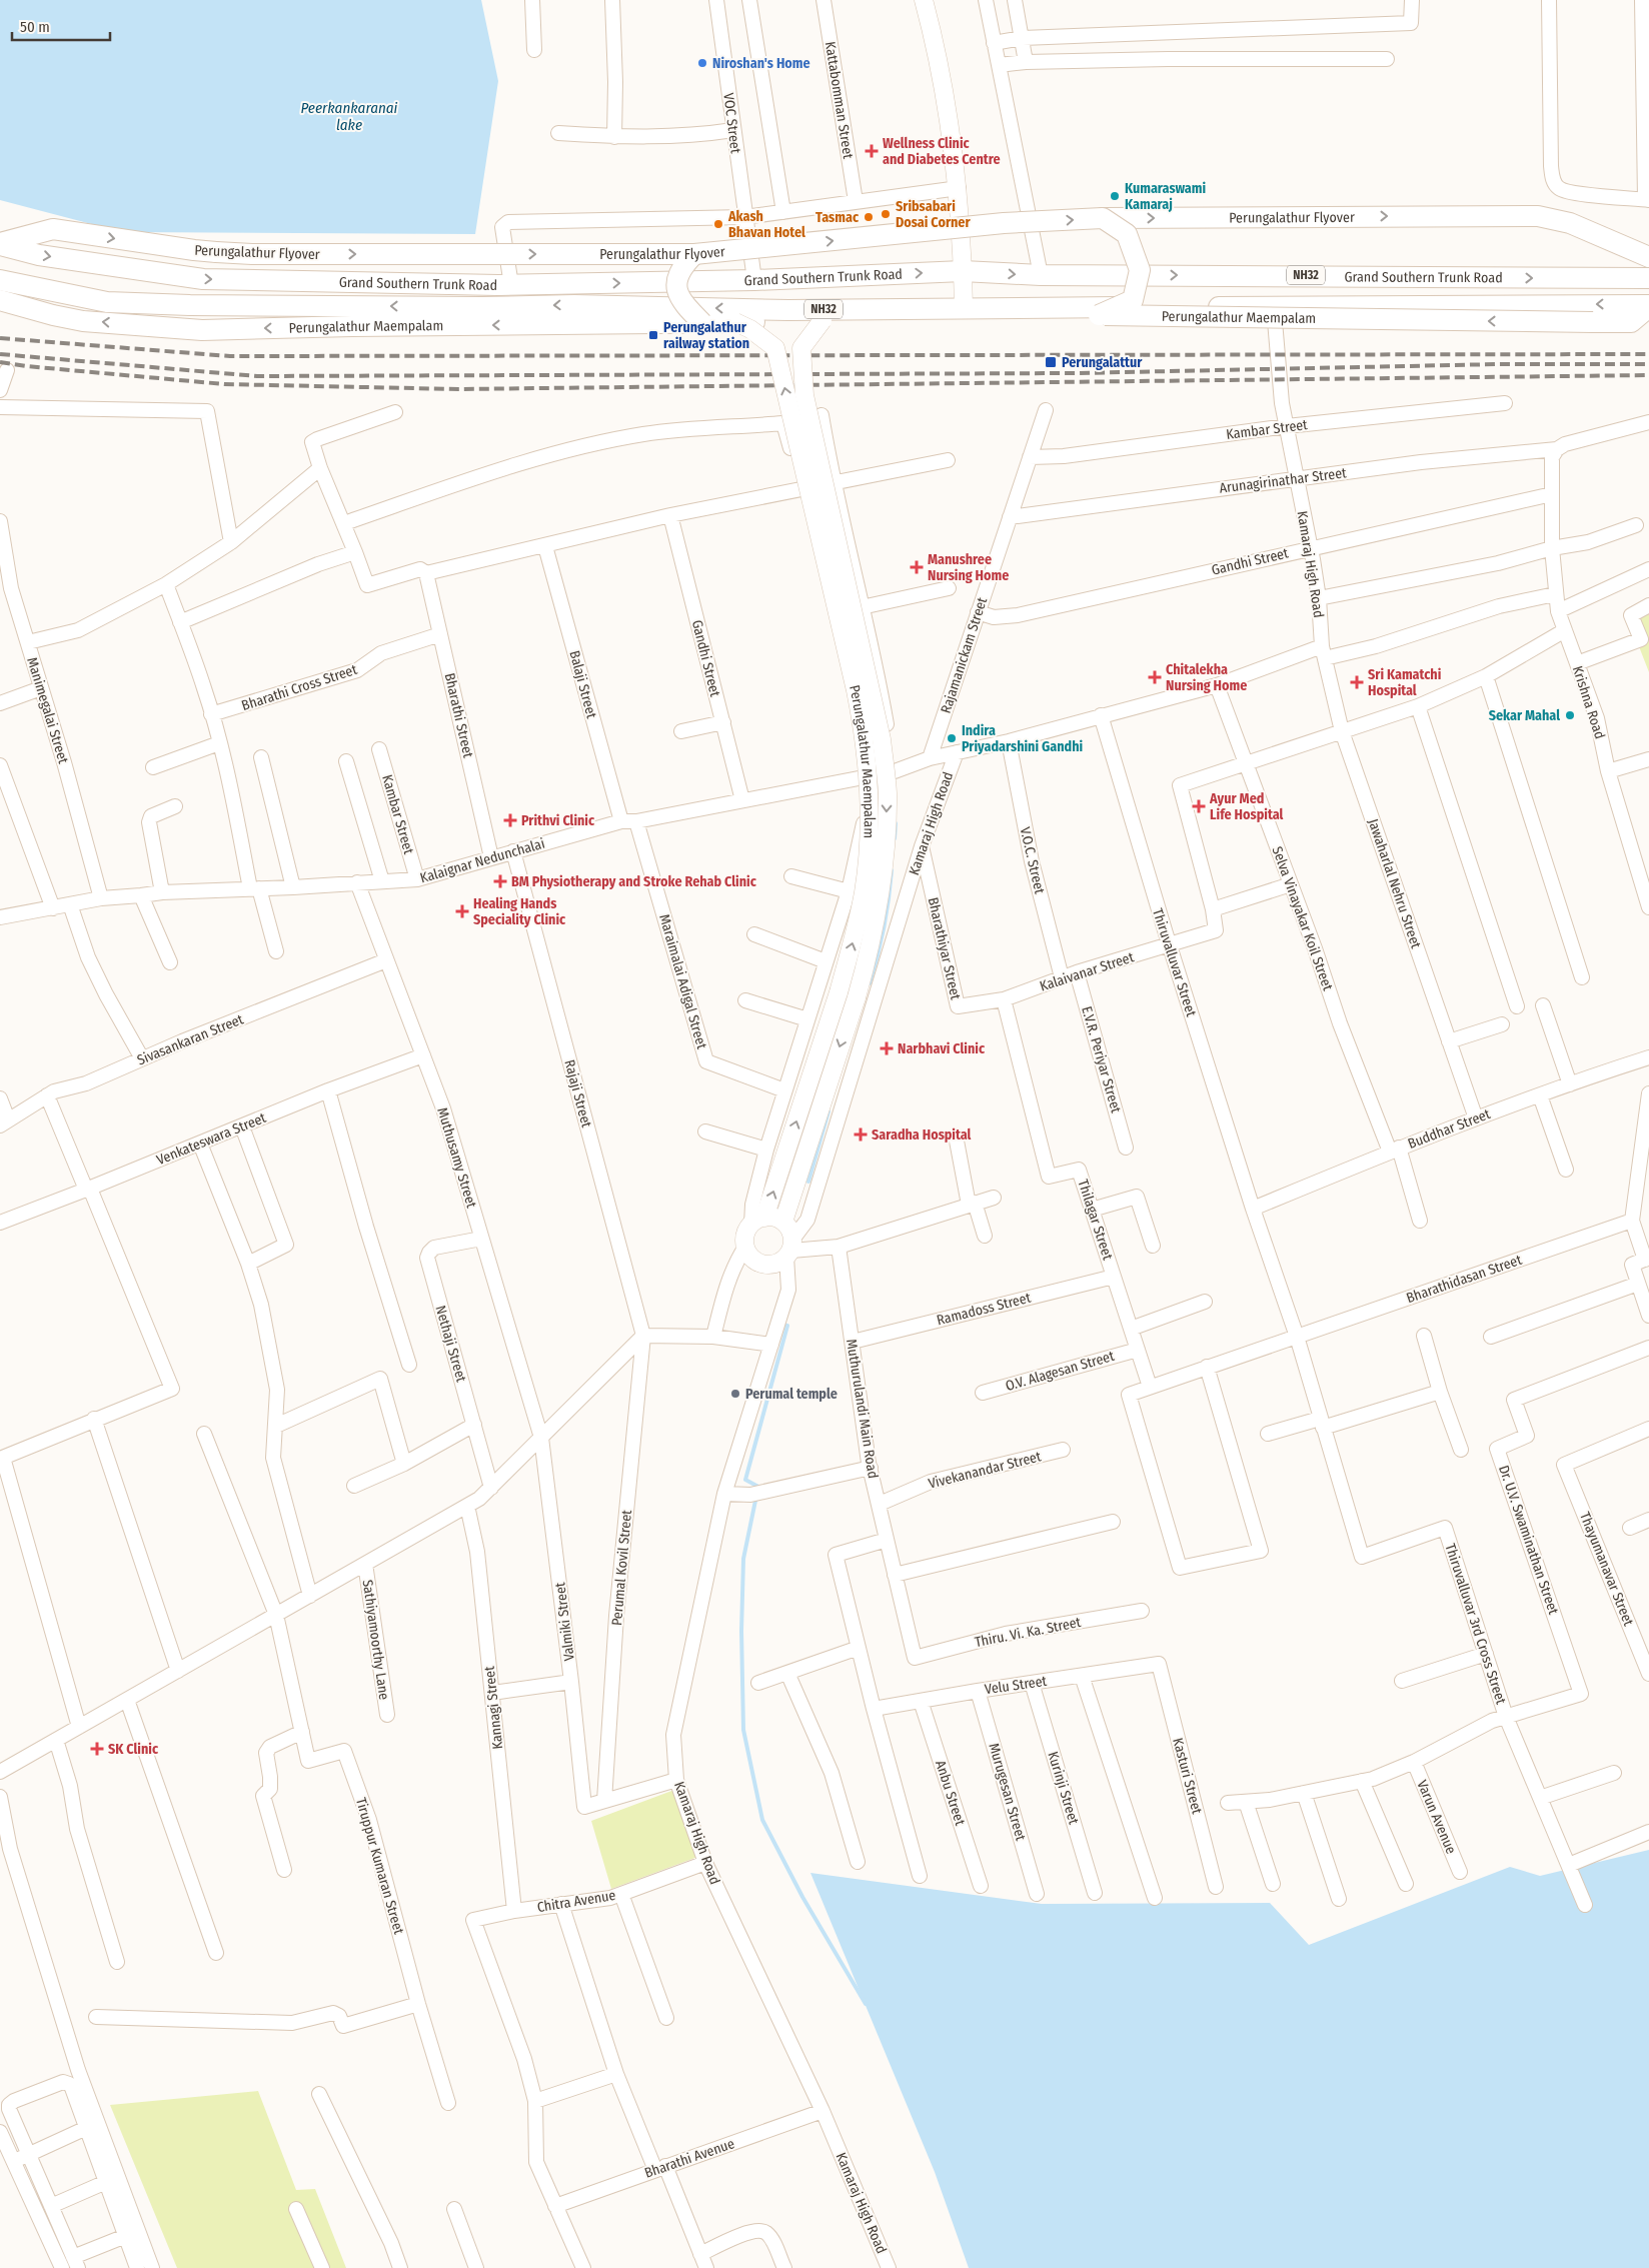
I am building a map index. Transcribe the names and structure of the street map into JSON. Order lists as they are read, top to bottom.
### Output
{
  "streets": {
    "highway": [
      "Perungalathur Flyover",
      "NH32",
      "Grand Southern Trunk Road",
      "Perungalathur Maempalam"
    ],
    "street": [
      "Kattabomman Street",
      "VOC Street",
      "Kambar Street",
      "Arunagirinathar Street",
      "Gandhi Street",
      "Kamaraj High Road",
      "Rajamanickam Street",
      "Balaji Street",
      "Bharathi Cross Street",
      "Krishna Road",
      "Manimegalai Street",
      "Bharathi Street",
      "Kalaignar Nedunchalai",
      "V.O.C. Street",
      "Jawaharlal Nehru Street",
      "Selva Vinayakar Koil Street",
      "Bharathiyar Street",
      "Thiruvalluvar Street",
      "Kalaivanar Street",
      "Maraimalai Adigal Street",
      "Sivasankaran Street",
      "E.V.R. Periyar Street",
      "Rajaji Street",
      "Buddhar Street",
      "Venkateswara Street",
      "Muthusamy Street",
      "Thilagar Street",
      "Bharathidasan Street",
      "Ramadoss Street",
      "Nethaji Street",
      "O.V. Alagesan Street",
      "Muthurulandi Main Road",
      "Vivekanandar Street",
      "Dr. U.V. Swaminathan Street",
      "Perumal Kovil Street",
      "Thayumanavar Street",
      "Valmiki Street",
      "Thiruvalluvar 3rd Cross Street",
      "Thiru. Vi. Ka. Street",
      "Sathiyamoorthy Lane",
      "Velu Street",
      "Kannagi Street",
      "Kasturi Street",
      "Kurinji Street",
      "Murugesan Street",
      "Anbu Street",
      "Varun Avenue",
      "Tiruppur Kumaran Street",
      "Chitra Avenue",
      "Bharathi Avenue"
    ]
  },
  "crossings": [
    ["VOC Street", "Grand Southern Trunk Road"],
    ["Perungalathur Flyover", "Grand Southern Trunk Road"],
    ["Grand Southern Trunk Road", "Perungalathur Maempalam"],
    ["Grand Southern Trunk Road", "Kamaraj High Road"],
    ["Perungalathur Maempalam", "Kamaraj High Road"],
    ["Kambar Street", "Kamaraj High Road"],
    ["Kambar Street", "Rajamanickam Street"],
    ["Kambar Street", "Kalaignar Nedunchalai"],
    ["Arunagirinathar Street", "Kamaraj High Road"],
    ["Arunagirinathar Street", "Rajamanickam Street"],
    ["Arunagirinathar Street", "Krishna Road"],
    ["Gandhi Street", "Kamaraj High Road"],
    ["Gandhi Street", "Rajamanickam Street"],
    ["Gandhi Street", "Krishna Road"],
    ["Gandhi Street", "Kalaignar Nedunchalai"],
    ["Kamaraj High Road", "Kalaignar Nedunchalai"],
    ["Kamaraj High Road", "Jawaharlal Nehru Street"],
    ["Kamaraj High Road", "Bharathiyar Street"],
    ["Kamaraj High Road", "Chitra Avenue"],
    ["Kamaraj High Road", "Bharathi Avenue"],
    ["Rajamanickam Street", "Kalaignar Nedunchalai"],
    ["Balaji Street", "Kalaignar Nedunchalai"],
    ["Bharathi Cross Street", "Bharathi Street"],
    ["Manimegalai Street", "Kalaignar Nedunchalai"],
    ["Bharathi Street", "Kalaignar Nedunchalai"],
    ["Kalaignar Nedunchalai", "Maraimalai Adigal Street"],
    ["Kalaignar Nedunchalai", "Rajaji Street"],
    ["Kalaignar Nedunchalai", "Muthusamy Street"],
    ["V.O.C. Street", "Kalaivanar Street"],
    ["Jawaharlal Nehru Street", "Buddhar Street"],
    ["Selva Vinayakar Koil Street", "Buddhar Street"],
    ["Bharathiyar Street", "Kalaivanar Street"],
    ["Bharathiyar Street", "Thilagar Street"],
    ["Thiruvalluvar Street", "Kalaivanar Street"],
    ["Thiruvalluvar Street", "Buddhar Street"],
    ["Thiruvalluvar Street", "Bharathidasan Street"],
    ["Thiruvalluvar Street", "Thiruvalluvar 3rd Cross Street"],
    ["Kalaivanar Street", "E.V.R. Periyar Street"],
    ["Kalaivanar Street", "Thilagar Street"],
    ["Sivasankaran Street", "Muthusamy Street"],
    ["Rajaji Street", "Perumal Kovil Street"],
    ["Venkateswara Street", "Muthusamy Street"],
    ["Muthusamy Street", "Nethaji Street"],
    ["Muthusamy Street", "Valmiki Street"],
    ["Thilagar Street", "Bharathidasan Street"],
    ["Thilagar Street", "Ramadoss Street"],
    ["Thilagar Street", "O.V. Alagesan Street"],
    ["Ramadoss Street", "Muthurulandi Main Road"],
    ["Muthurulandi Main Road", "Vivekanandar Street"],
    ["Muthurulandi Main Road", "Thiru. Vi. Ka. Street"],
    ["Dr. U.V. Swaminathan Street", "Thiruvalluvar 3rd Cross Street"],
    ["Perumal Kovil Street", "Valmiki Street"],
    ["Velu Street", "Kasturi Street"],
    ["Velu Street", "Kurinji Street"],
    ["Velu Street", "Murugesan Street"],
    ["Velu Street", "Anbu Street"],
    ["Kannagi Street", "Chitra Avenue"]
  ],
  "one_way": ["Perungalathur Flyover"],
  "water": ["Peerkankaranai lake"],
  "places": {
    "other": [
      "Niroshan's Home",
      "Kumaraswami Kamaraj",
      "Sribsabari Dosai Corner",
      "Tasmac",
      "Akash Bhavan Hotel",
      "Sekar Mahal",
      "Indira Priyadarshini Gandhi",
      "Perumal temple"
    ],
    "health": [
      "Wellness Clinic and Diabetes Centre",
      "Manushree Nursing Home",
      "Chitalekha Nursing Home",
      "Sri Kamatchi Hospital",
      "Ayur Med Life Hospital",
      "Prithvi Clinic",
      "BM Physiotherapy and Stroke Rehab Clinic",
      "Healing Hands Speciality Clinic",
      "Narbhavi Clinic",
      "Saradha Hospital",
      "SK Clinic"
    ],
    "transit": ["Perungalathur railway station", "Perungalattur"]
  },
  "scale_bar": "50 m"
}
